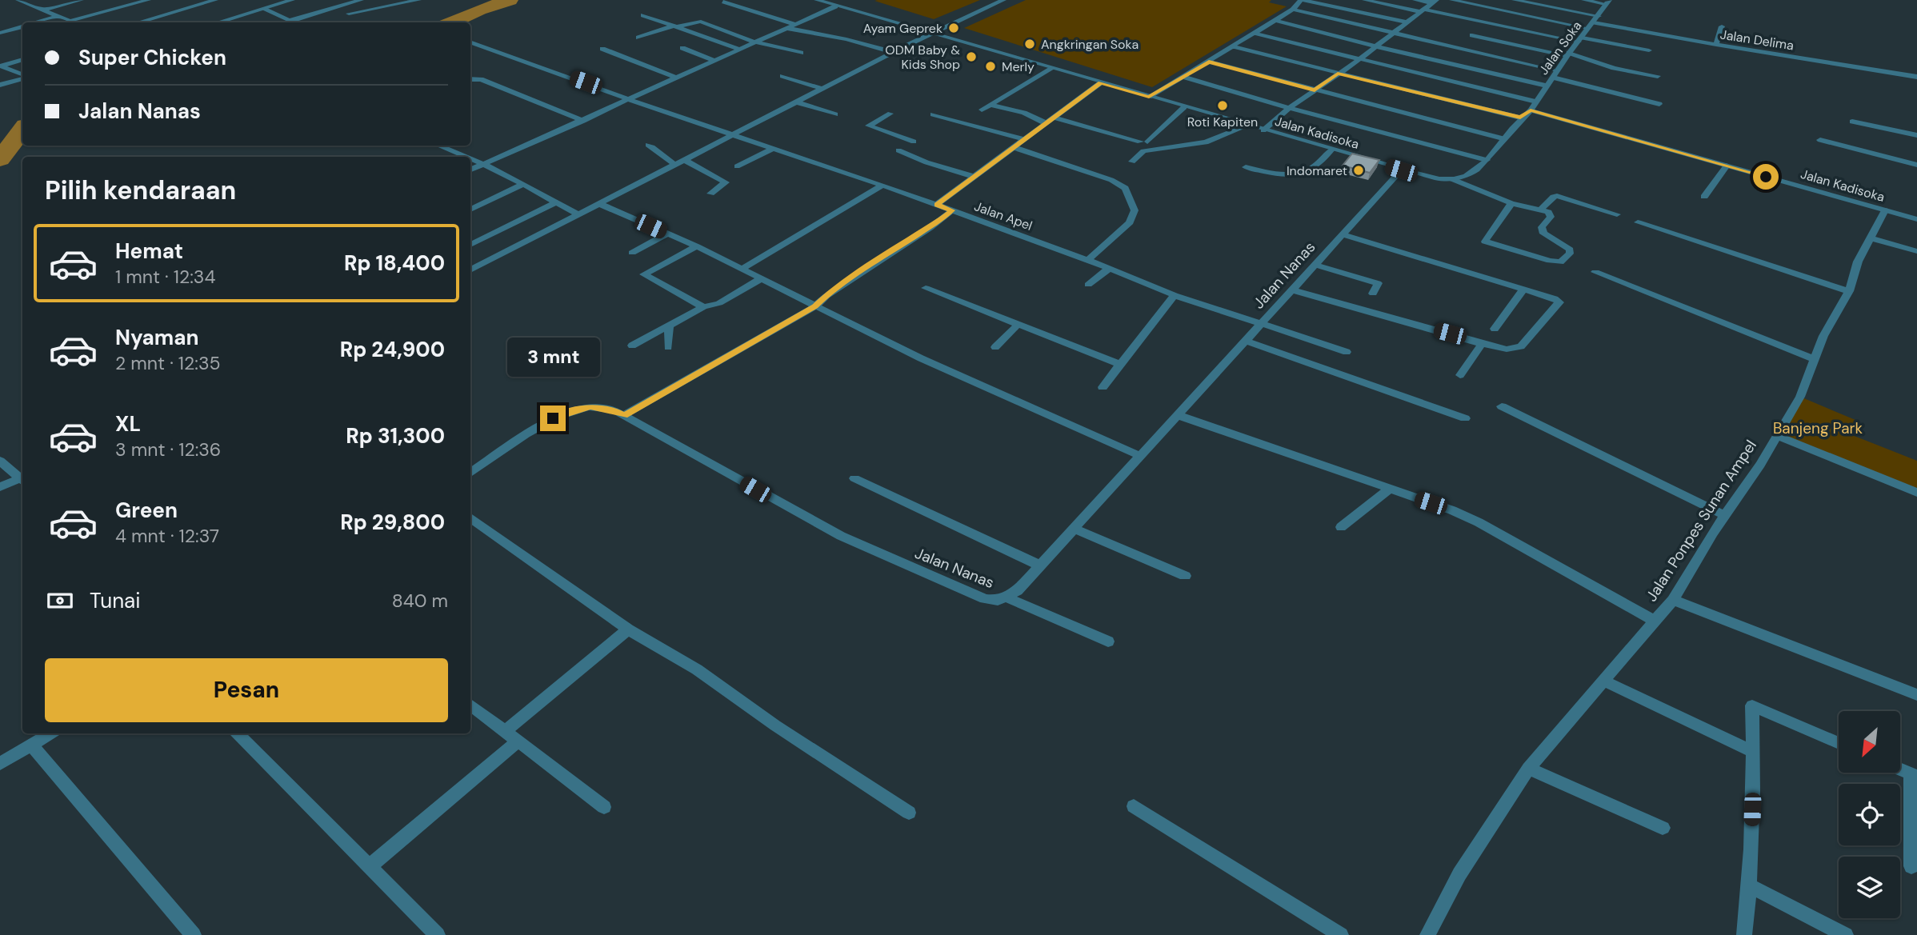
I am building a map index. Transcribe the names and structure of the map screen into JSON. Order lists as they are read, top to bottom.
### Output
{
  "streets": {
    "street": [
      "Jalan Delima",
      "Jalan Soka",
      "Jalan Kadisoka",
      "Jalan Apel",
      "Jalan Nanas",
      "Jalan Ponpes Sunan Ampel"
    ]
  },
  "crossings": [
    ["Jalan Delima", "Jalan Soka"],
    ["Jalan Soka", "Jalan Kadisoka"],
    ["Jalan Kadisoka", "Jalan Nanas"],
    ["Jalan Kadisoka", "Jalan Ponpes Sunan Ampel"],
    ["Jalan Apel", "Jalan Nanas"]
  ],
  "parks": ["Banjeng Park"],
  "places": [
    "Ayam Geprek",
    "Angkringan Soka",
    "ODM Baby & Kids Shop",
    "Merly",
    "Roti Kapiten",
    "Indomaret"
  ],
  "north": "bottom left",
  "page": {
    "banner": ["Super Chicken", "Jalan Nanas"],
    "heading": "Pilih kendaraan",
    "list": [
      {
        "name": "Hemat",
        "note": "1 mnt · 12:34",
        "value": "Rp 18,400"
      },
      {
        "name": "Nyaman",
        "note": "2 mnt · 12:35",
        "value": "Rp 24,900"
      },
      {
        "name": "XL",
        "note": "3 mnt · 12:36",
        "value": "Rp 31,300"
      },
      {
        "name": "Green",
        "note": "4 mnt · 12:37",
        "value": "Rp 29,800"
      }
    ],
    "bubble": "3 mnt",
    "pay": ["Tunai", "840 m"],
    "buttons": "Pesan"
  }
}
